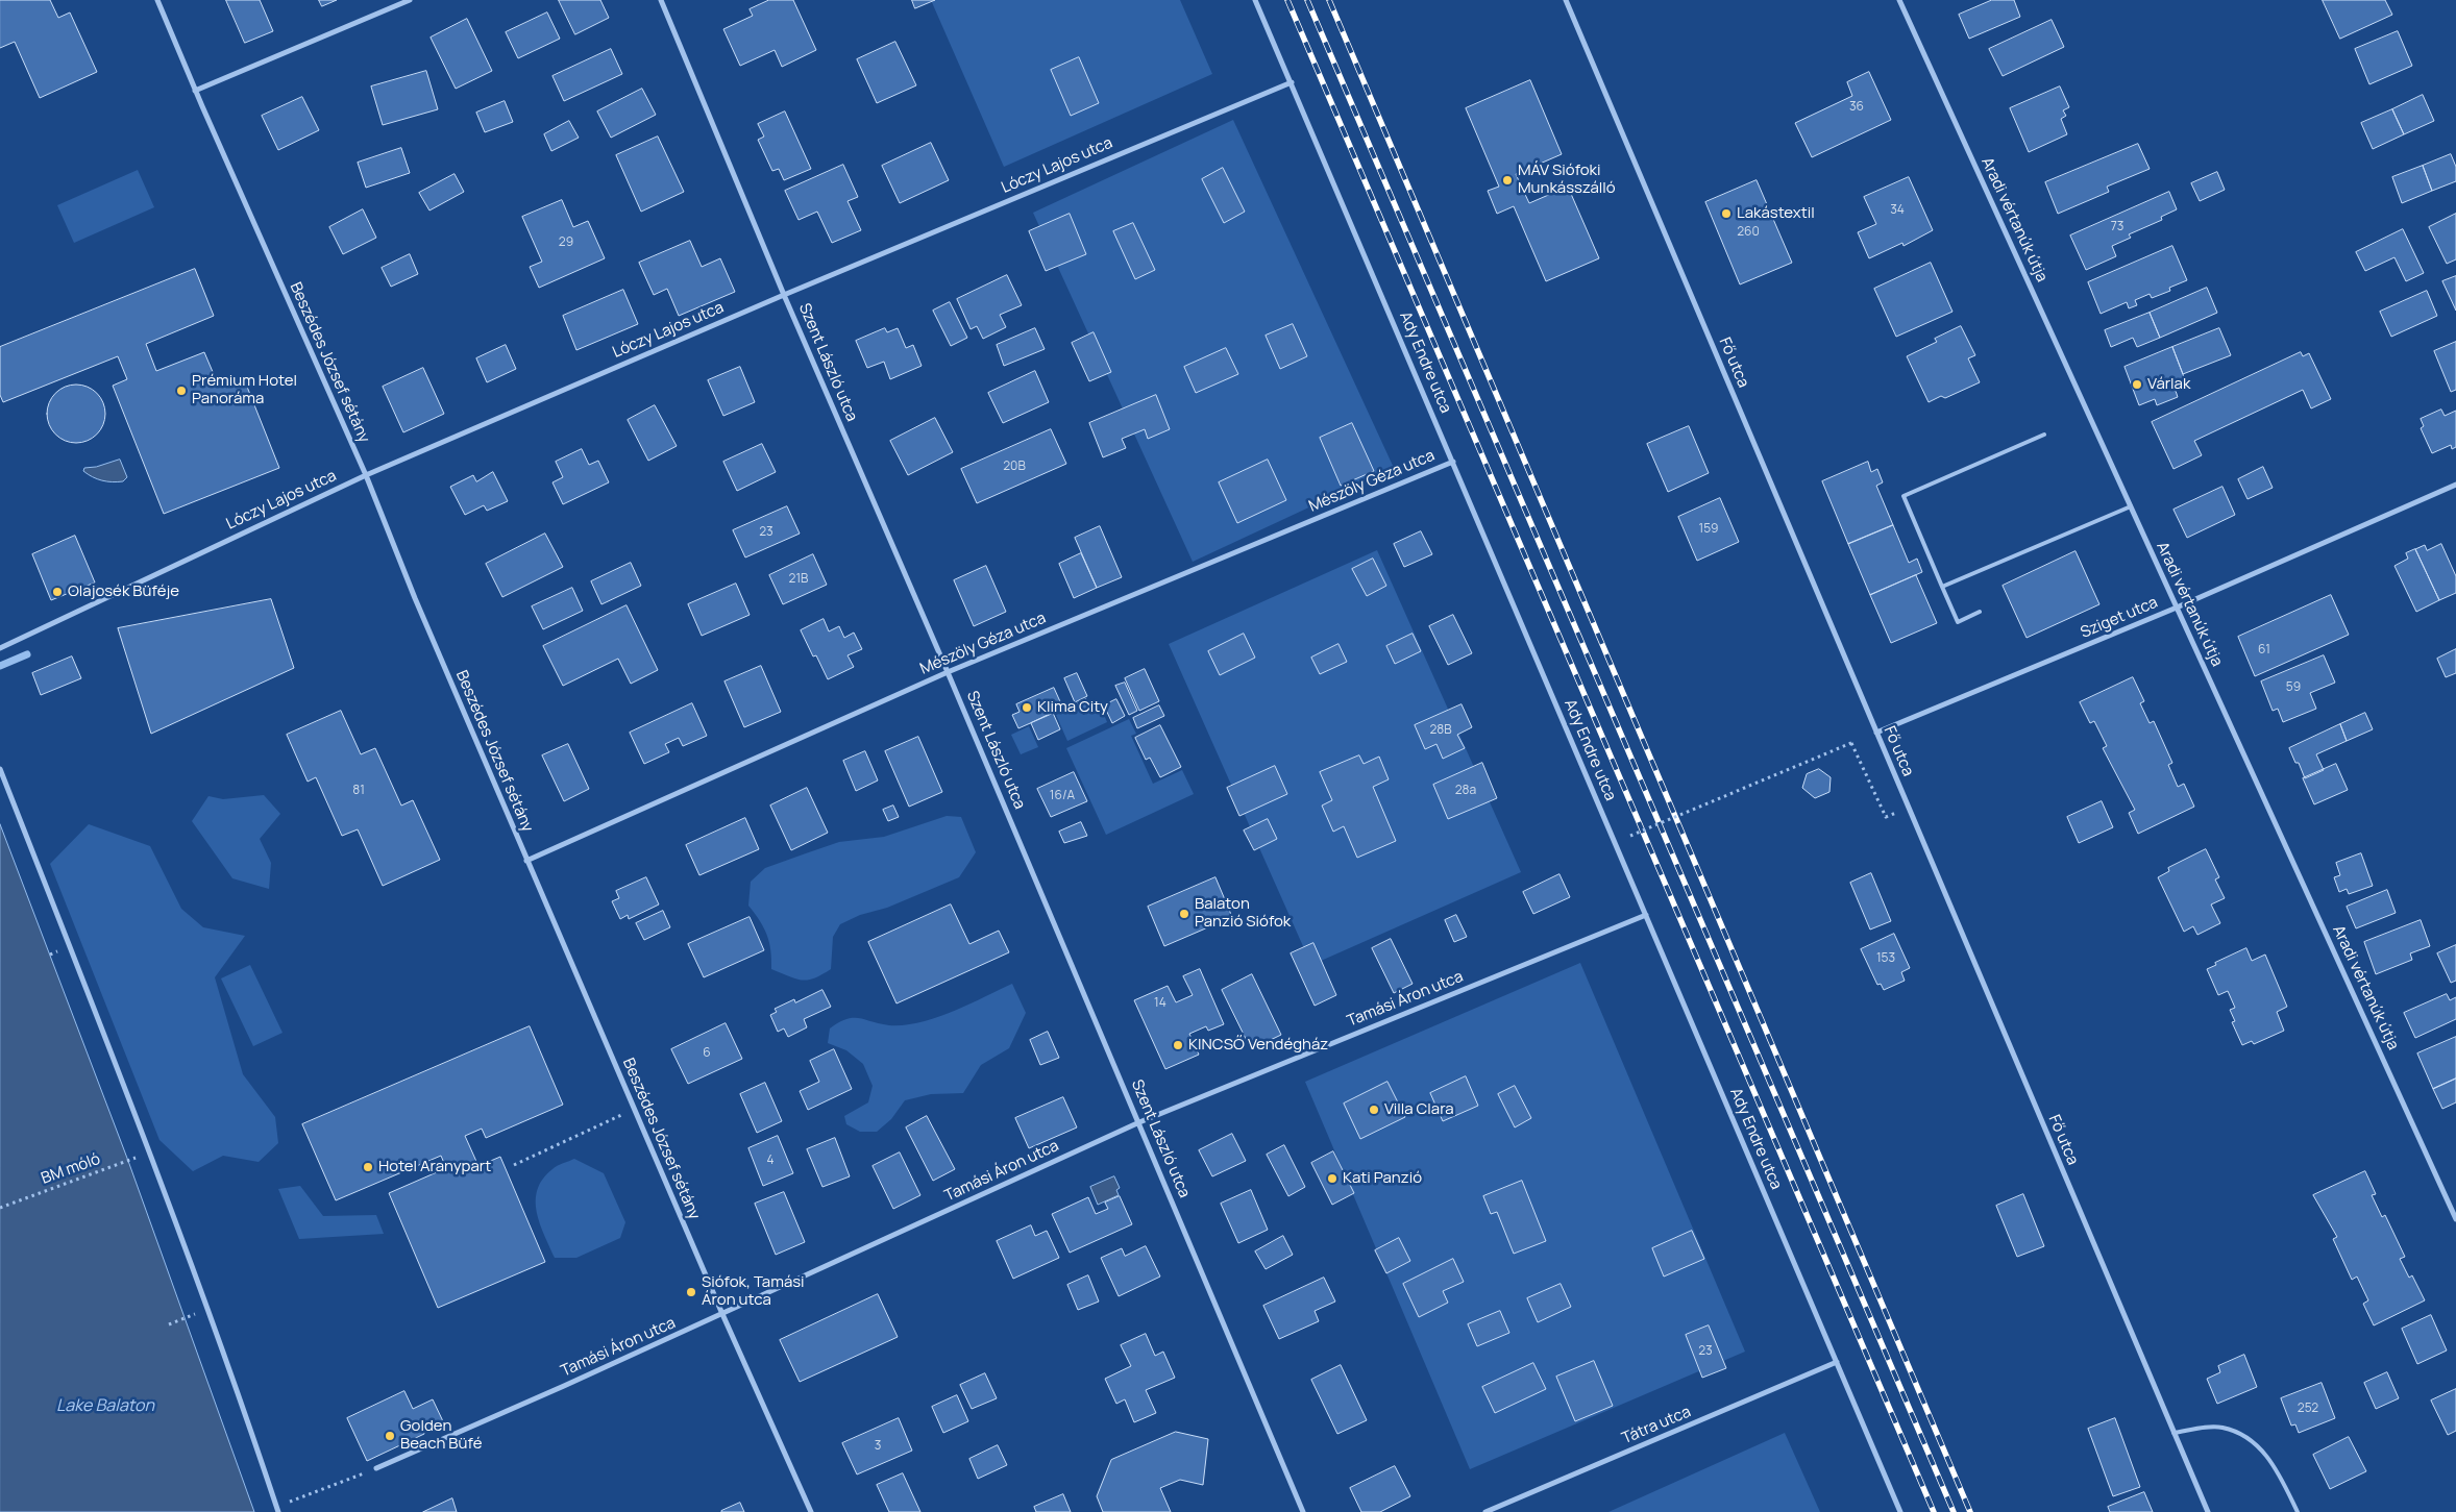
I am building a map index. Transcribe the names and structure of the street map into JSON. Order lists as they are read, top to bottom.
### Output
{
  "streets": {
    "street": [
      "Lóczy Lajos utca",
      "Aradi vértanúk útja",
      "Beszédes József sétány",
      "Szent László utca",
      "Ady Endre utca",
      "Fő utca",
      "Mészöly Géza utca",
      "Sziget utca",
      "Tamási Áron utca",
      "Tátra utca"
    ],
    "path": ["BM móló"]
  },
  "crossings": [
    ["Lóczy Lajos utca", "Beszédes József sétány"],
    ["Lóczy Lajos utca", "Szent László utca"],
    ["Lóczy Lajos utca", "Ady Endre utca"],
    ["Aradi vértanúk útja", "Sziget utca"],
    ["Beszédes József sétány", "Mészöly Géza utca"],
    ["Beszédes József sétány", "Tamási Áron utca"],
    ["Szent László utca", "Mészöly Géza utca"],
    ["Szent László utca", "Tamási Áron utca"],
    ["Ady Endre utca", "Mészöly Géza utca"],
    ["Ady Endre utca", "Tamási Áron utca"],
    ["Ady Endre utca", "Tátra utca"],
    ["Fő utca", "Sziget utca"]
  ],
  "water": ["Lake Balaton"],
  "places": [
    "MÁV Siófoki Munkásszálló",
    "Lakástextil",
    "Várlak",
    "Prémium Hotel Panoráma",
    "Olajosék Büféje",
    "Klima City",
    "Balaton Panzió Siófok",
    "KINCSŐ Vendégház",
    "Villa Clara",
    "Hotel Aranypart",
    "Kati Panzió",
    "Siófok, Tamási Áron utca",
    "Golden Beach Büfé"
  ],
  "house_numbers": [
    "36",
    "34",
    "73",
    "260",
    "29",
    "20B",
    "159",
    "23",
    "21B",
    "61",
    "59",
    "28B",
    "81",
    "28a",
    "16/A",
    "153",
    "14",
    "6",
    "4",
    "23",
    "252",
    "3"
  ]
}
